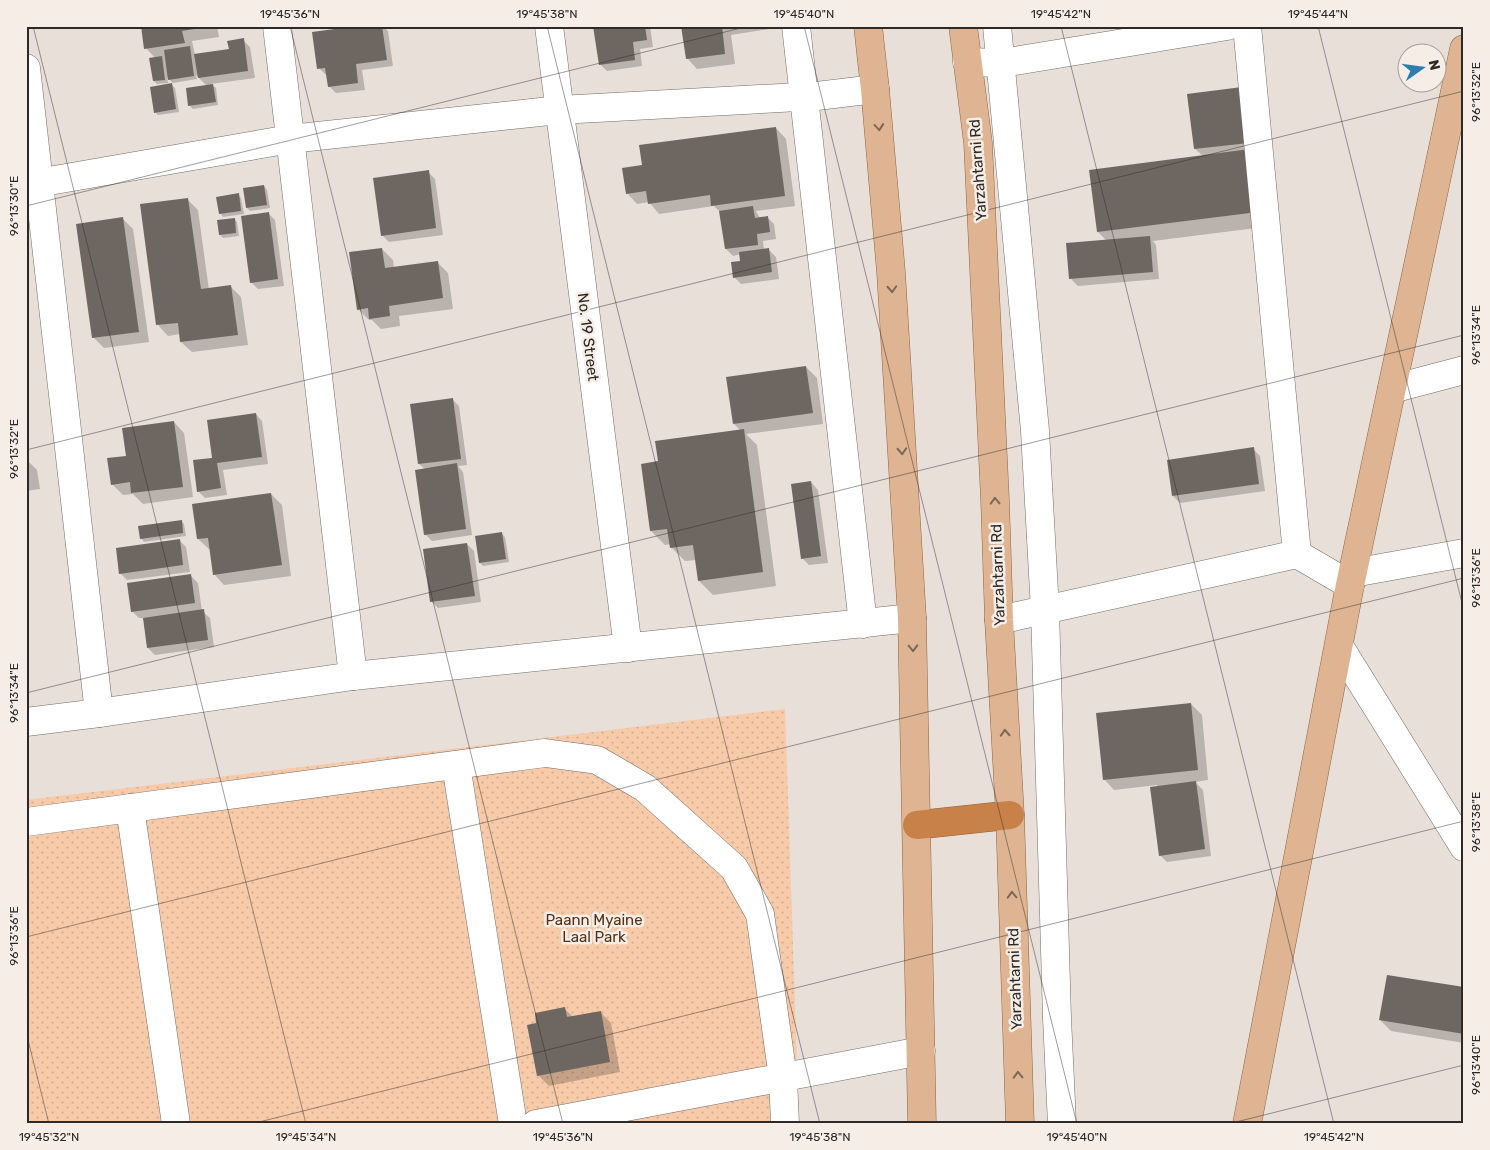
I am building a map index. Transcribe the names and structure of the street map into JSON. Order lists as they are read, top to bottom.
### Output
{
  "streets": {
    "main road": ["Yarzahtarni Rd"],
    "street": ["No. 19 Street"]
  },
  "parks": ["Paann Myaine Laal Park"],
  "north": "right",
  "coordinates": [
    "19°45'36\"N",
    "19°45'38\"N",
    "19°45'40\"N",
    "19°45'42\"N",
    "19°45'44\"N",
    "96°13'32\"E",
    "96°13'30\"E",
    "96°13'34\"E",
    "96°13'36\"E",
    "96°13'38\"E",
    "96°13'40\"E",
    "19°45'32\"N",
    "19°45'34\"N"
  ]
}
